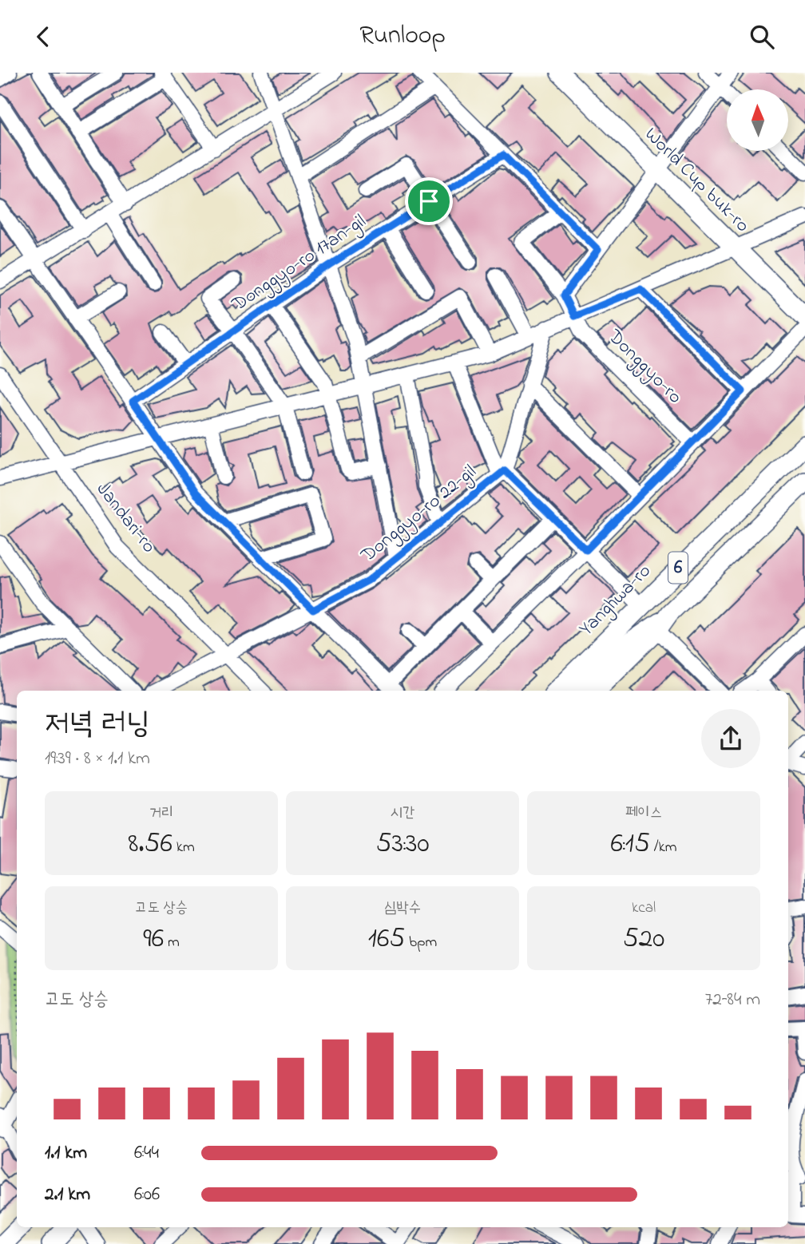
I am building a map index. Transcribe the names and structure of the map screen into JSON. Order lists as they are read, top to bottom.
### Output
{
  "streets": {
    "main road": ["World Cup buk-ro", "6", "Yanghwa-ro"],
    "street": [
      "Donggyo-ro 17an-gil",
      "Donggyo-ro",
      "Donggyo-ro 22-gil",
      "Jandari-ro"
    ]
  },
  "crossings": [
    ["World Cup buk-ro", "Donggyo-ro"],
    ["Donggyo-ro", "Donggyo-ro 22-gil"],
    ["Donggyo-ro", "Jandari-ro"],
    ["Donggyo-ro 22-gil", "Jandari-ro"]
  ],
  "north": "top",
  "page": {
    "header": "Runloop",
    "heading": ["저녁 러닝", "19:39 · 8 × 1.1 km"],
    "stats": [
      ["거리", "8.56 km"],
      ["시간", "53:30"],
      ["페이스", "6:15 /km"],
      ["고도 상승", "96 m"],
      ["심박수", "165 bpm"],
      ["kcal", "520"]
    ],
    "chart": ["고도 상승", "72–84 m"],
    "list": [
      {
        "name": "1.1 km",
        "note": "6:44"
      },
      {
        "name": "2.1 km",
        "note": "6:06"
      }
    ]
  }
}
